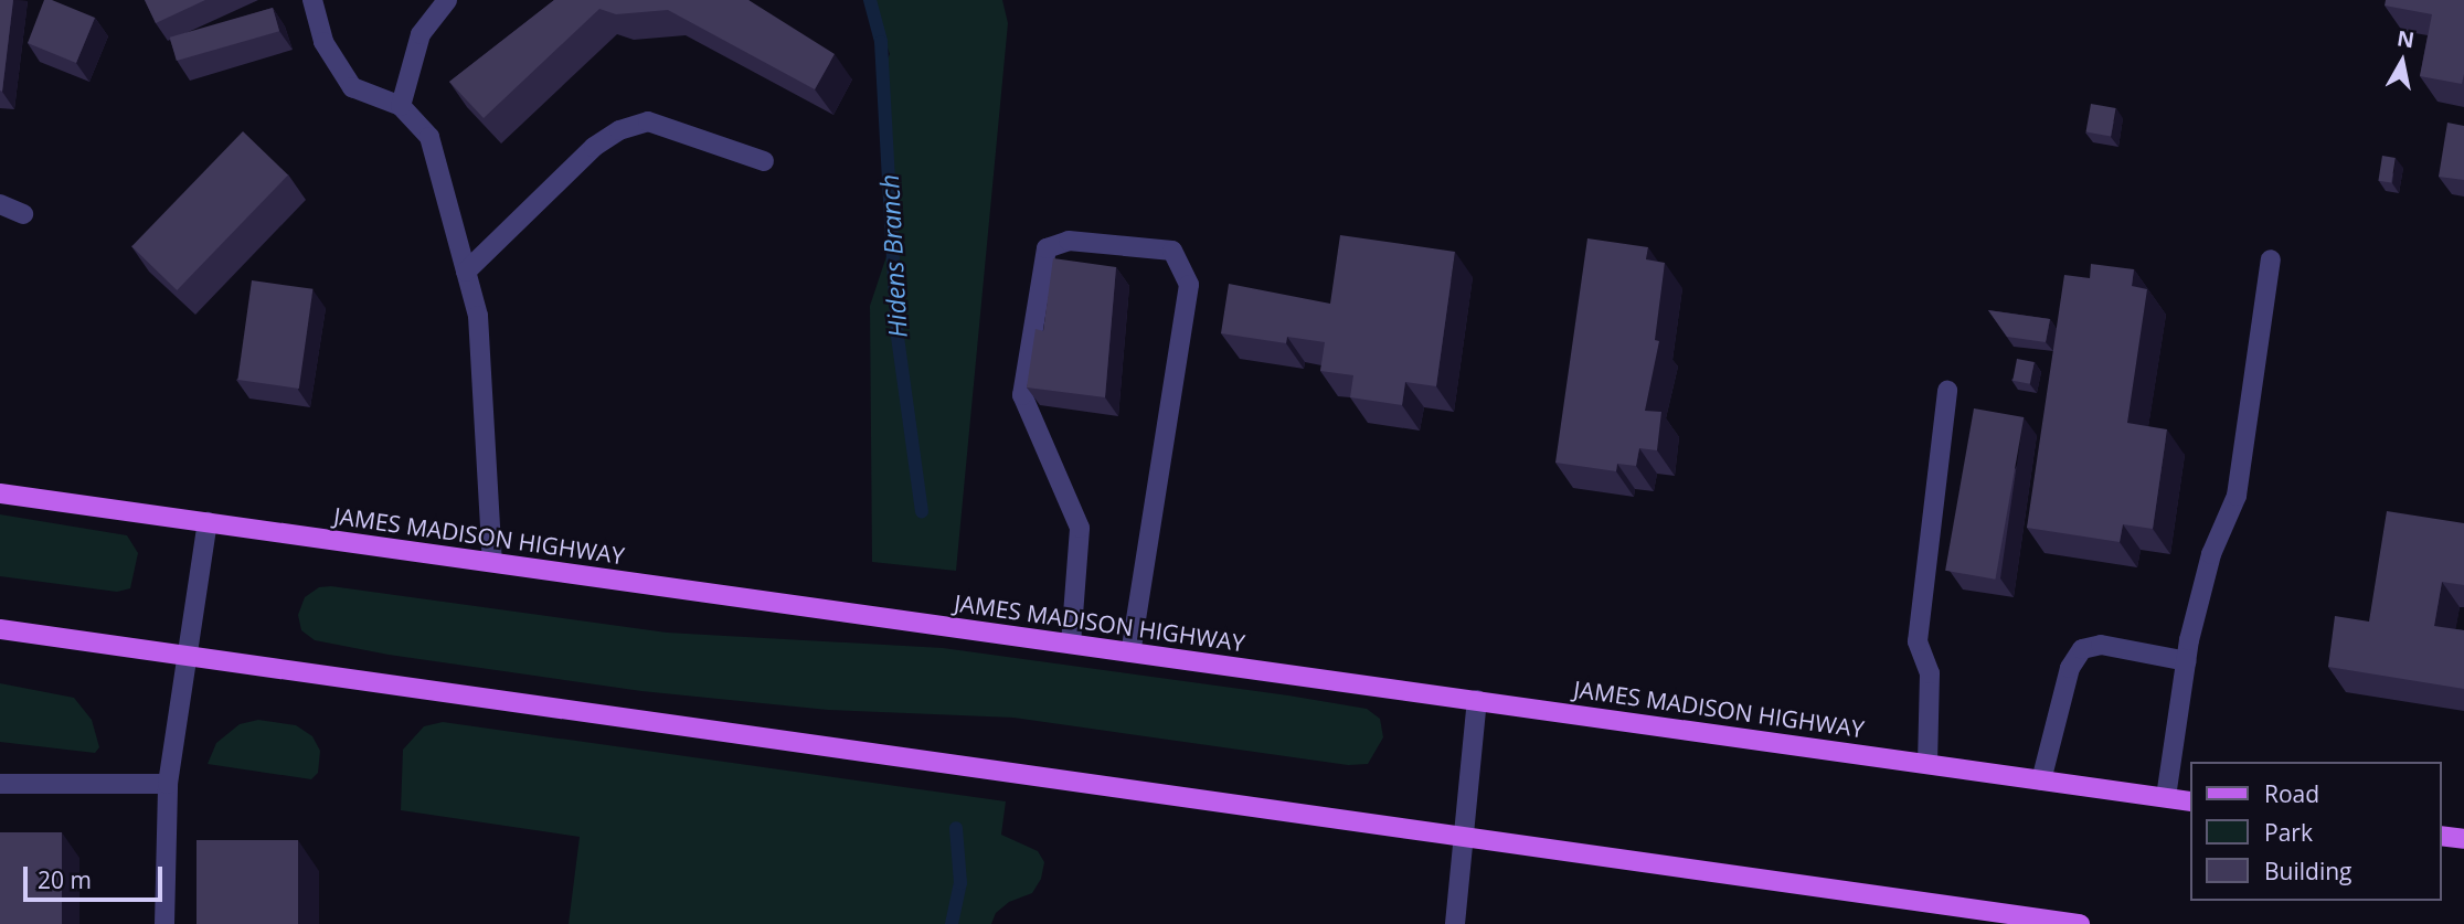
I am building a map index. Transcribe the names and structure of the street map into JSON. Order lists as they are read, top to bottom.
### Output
{
  "streets": {
    "main road": ["JAMES MADISON HIGHWAY"]
  },
  "water": ["Hidens Branch"],
  "legend": ["Road", "Park", "Building"],
  "scale_bar": "20 m",
  "north": "top"
}
